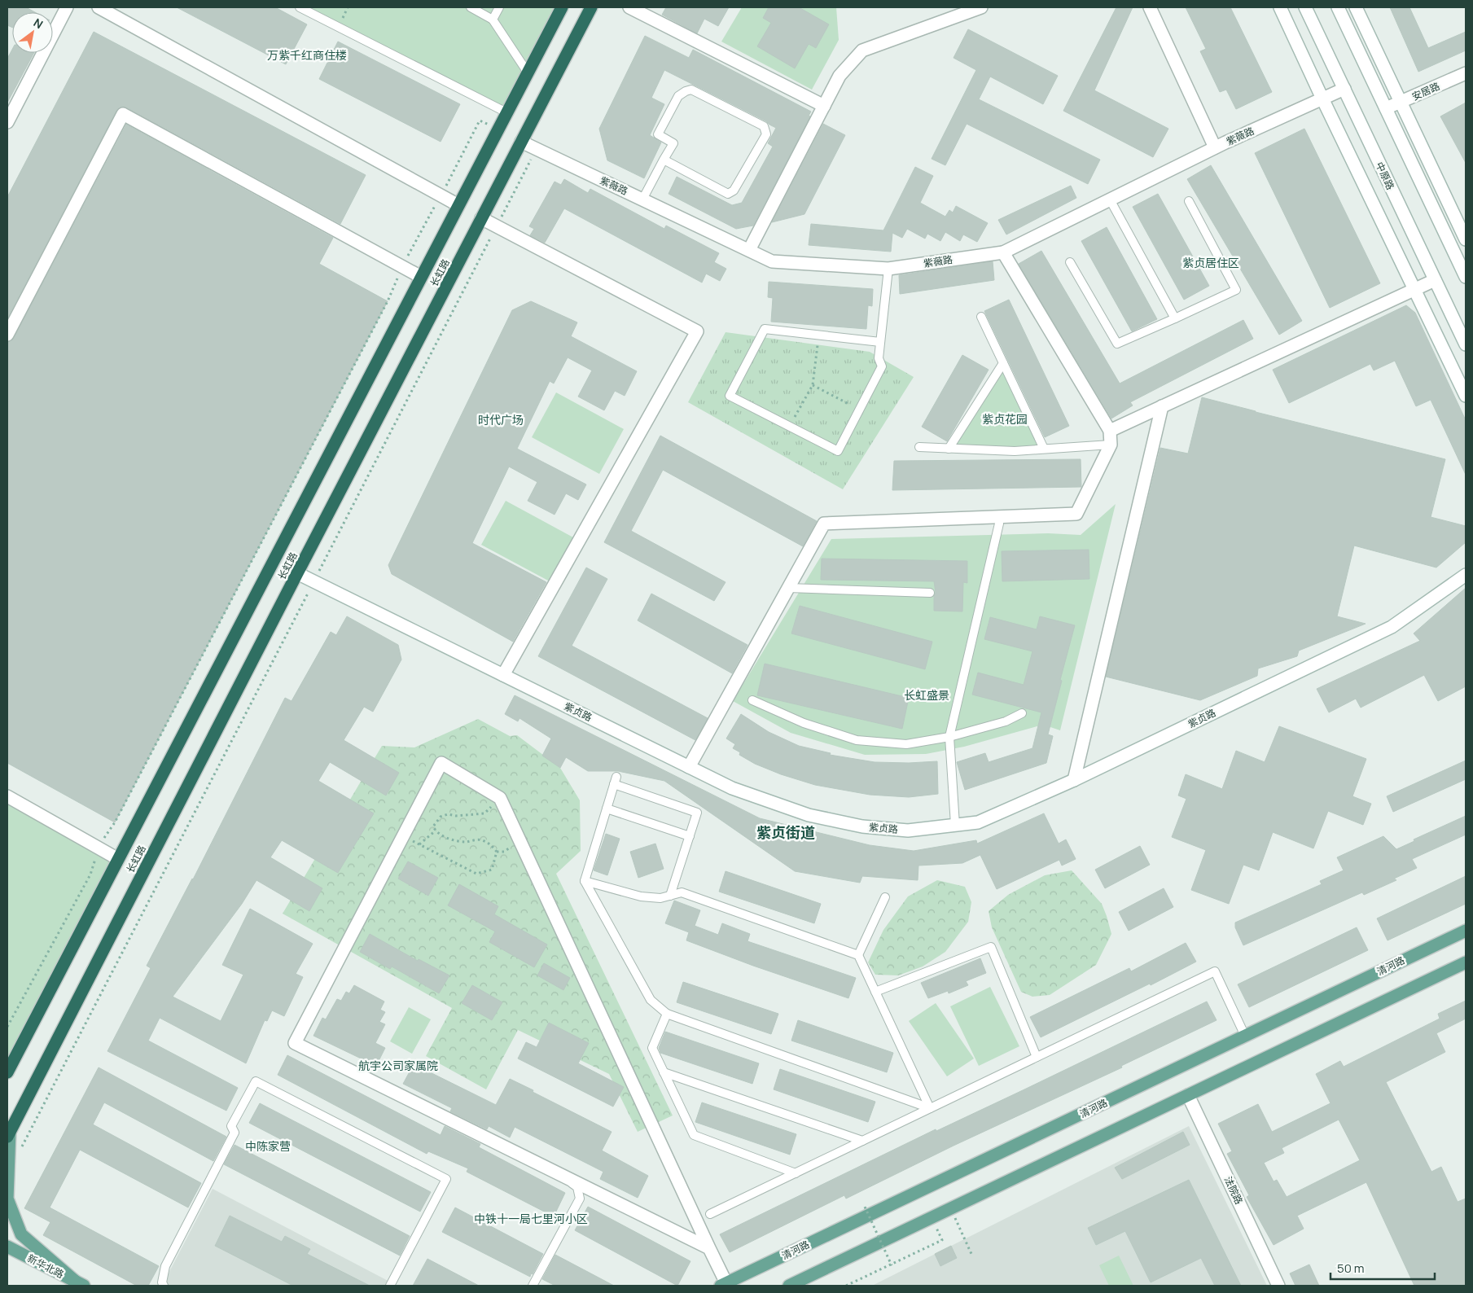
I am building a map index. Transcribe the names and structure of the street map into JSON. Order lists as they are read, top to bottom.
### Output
{
  "streets": {
    "highway": ["长虹路"],
    "main road": ["清河路", "新华北路"],
    "street": [
      "安居路",
      "紫薇路",
      "中原路",
      "紫贞路",
      "法院路"
    ]
  },
  "crossings": [
    ["紫薇路", "中原路"],
    ["紫薇路", "长虹路"],
    ["长虹路", "紫贞路"]
  ],
  "districts": [
    "万紫千红商住楼",
    "紫贞居住区",
    "紫贞花园",
    "时代广场",
    "长虹盛景",
    "紫贞街道",
    "航宇公司家属院",
    "中陈家营",
    "中铁十一局七里河小区"
  ],
  "scale_bar": "50 m",
  "north": "top right"
}
